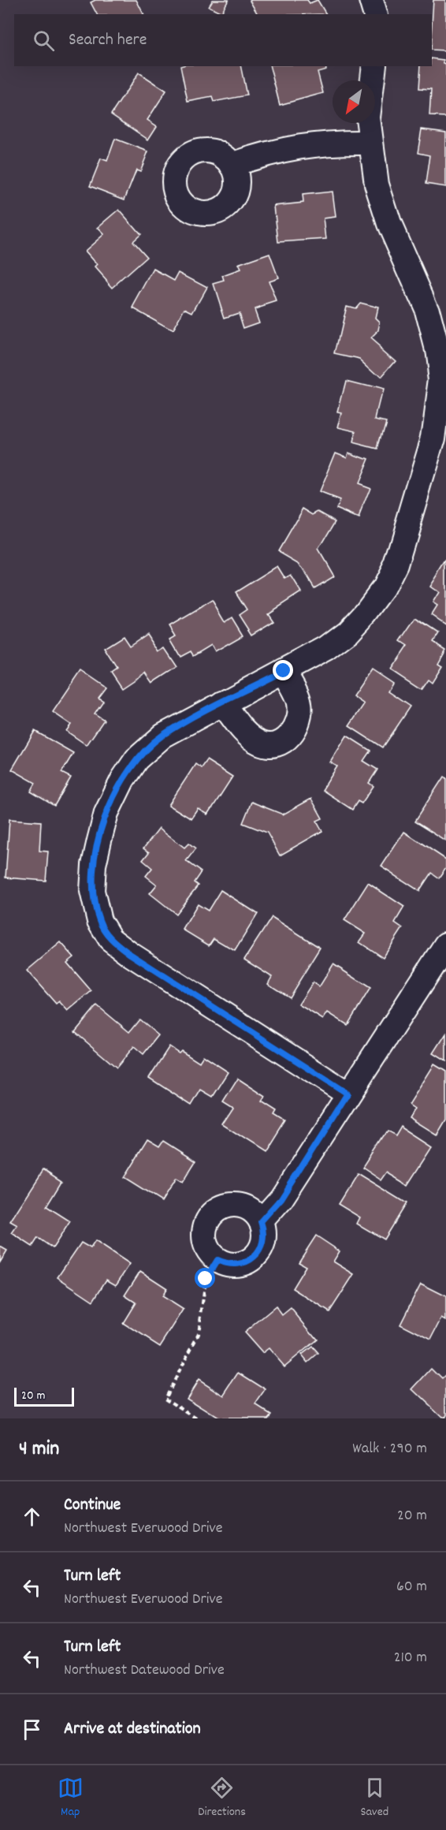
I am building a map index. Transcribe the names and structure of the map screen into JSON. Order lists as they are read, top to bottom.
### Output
{
  "scale_bar": "20 m",
  "north": "bottom left",
  "page": {
    "search": "Search here",
    "scale": "20 m",
    "heading": ["4 min", "Walk · 290 m"],
    "list": [
      ["Continue", "Northwest Everwood Drive", "20 m"],
      ["Turn left", "Northwest Everwood Drive", "60 m"],
      ["Turn left", "Northwest Datewood Drive", "210 m"],
      "Arrive at destination"
    ],
    "nav": ["Map", "Directions", "Saved"]
  }
}
